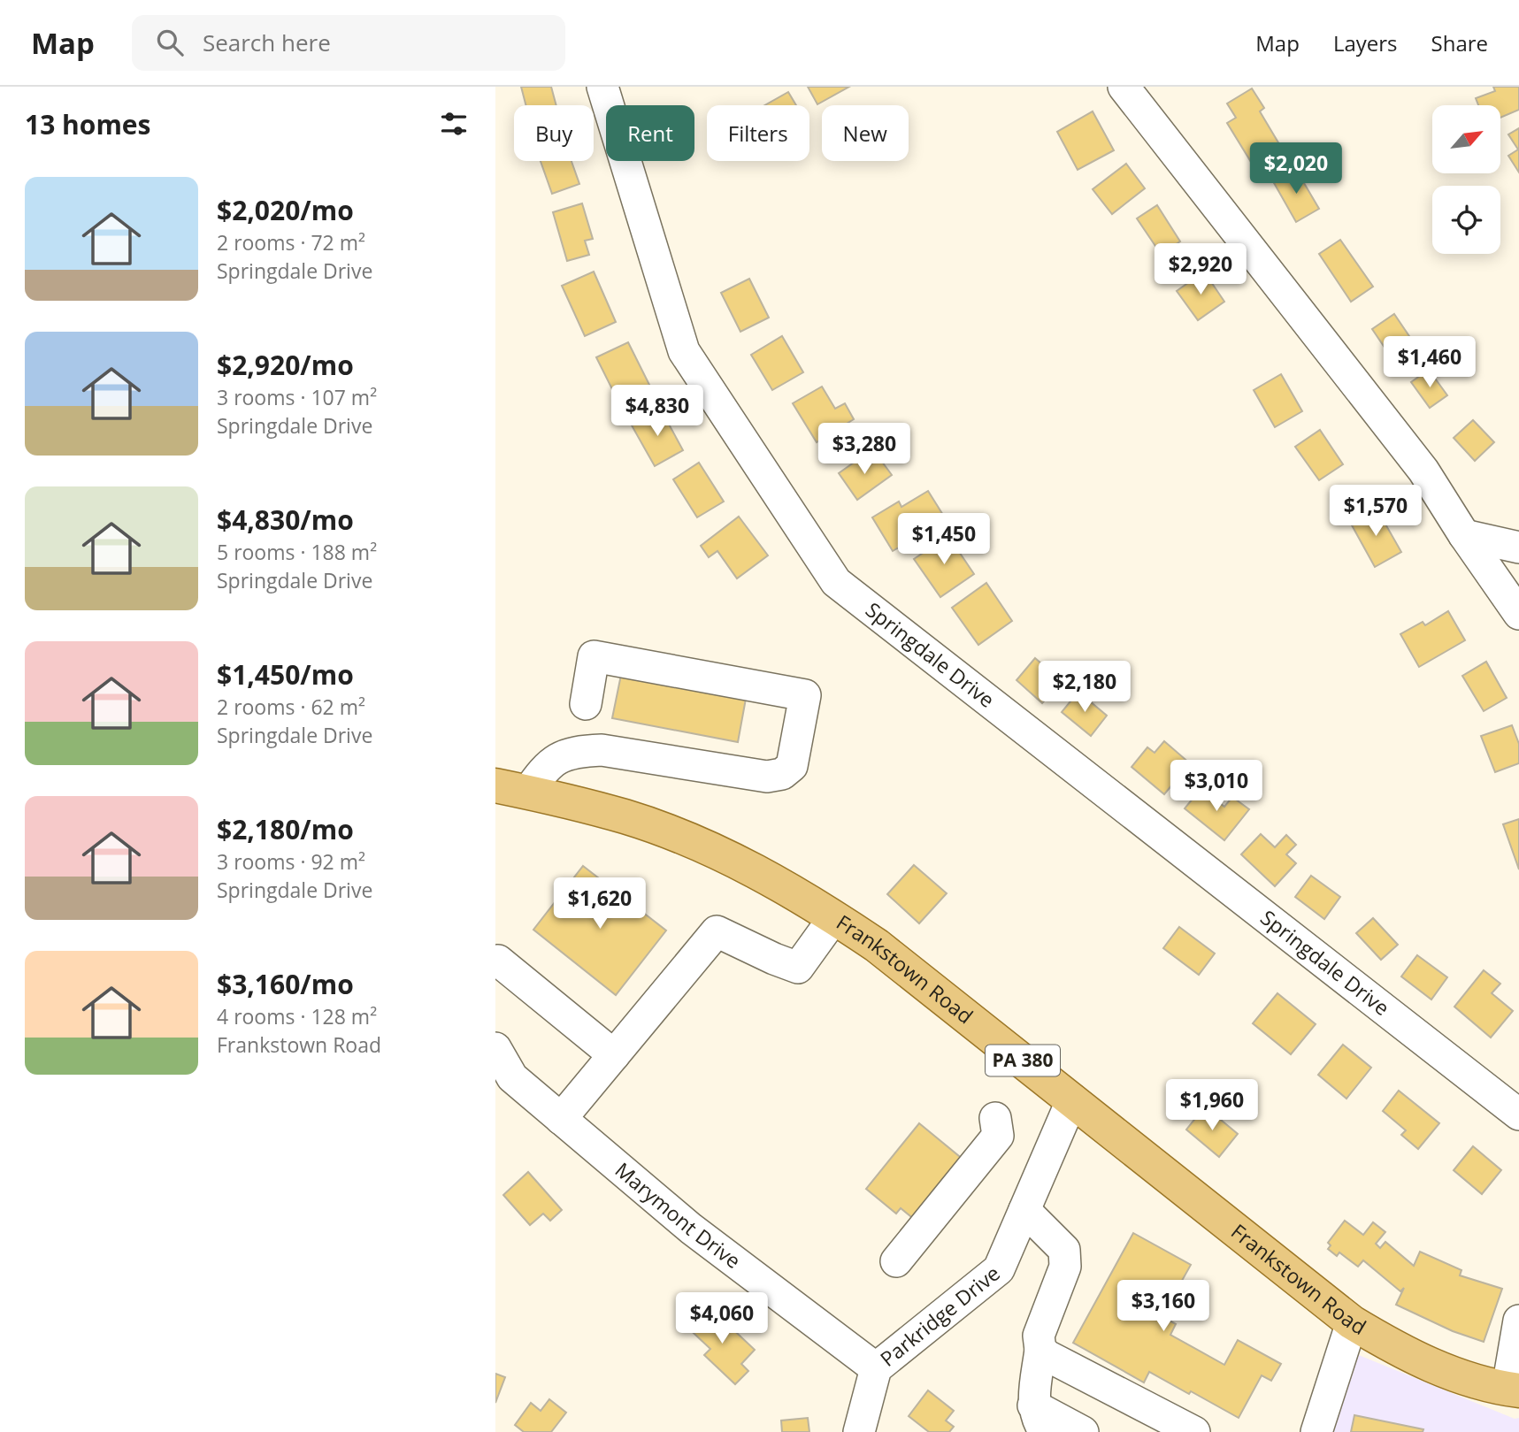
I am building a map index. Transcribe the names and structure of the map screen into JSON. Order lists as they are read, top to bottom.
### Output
{
  "streets": {
    "main road": ["Frankstown Road", "PA 380"],
    "street": ["Springdale Drive", "Marymont Drive", "Parkridge Drive"]
  },
  "crossings": [
    ["Frankstown Road", "Parkridge Drive"],
    ["Marymont Drive", "Parkridge Drive"]
  ],
  "north": "top right",
  "page": {
    "header": "Map",
    "search": "Search here",
    "nav": ["Map", "Layers", "Share"],
    "heading": "13 homes",
    "chip": [
      "Buy",
      "Rent",
      "Filters",
      "New"
    ],
    "price": [
      "$2,020",
      "$2,920",
      "$1,460",
      "$4,830",
      "$3,280",
      "$1,570",
      "$1,450",
      "$2,180",
      "$3,010",
      "$1,620",
      "$1,960",
      "$3,160",
      "$4,060"
    ],
    "list": [
      {
        "name": "$2,020/mo",
        "note": "2 rooms · 72 m² · Springdale Drive"
      },
      {
        "name": "$2,920/mo",
        "note": "3 rooms · 107 m² · Springdale Drive"
      },
      {
        "name": "$4,830/mo",
        "note": "5 rooms · 188 m² · Springdale Drive"
      },
      {
        "name": "$1,450/mo",
        "note": "2 rooms · 62 m² · Springdale Drive"
      },
      {
        "name": "$2,180/mo",
        "note": "3 rooms · 92 m² · Springdale Drive"
      },
      {
        "name": "$3,160/mo",
        "note": "4 rooms · 128 m² · Frankstown Road"
      }
    ]
  }
}
